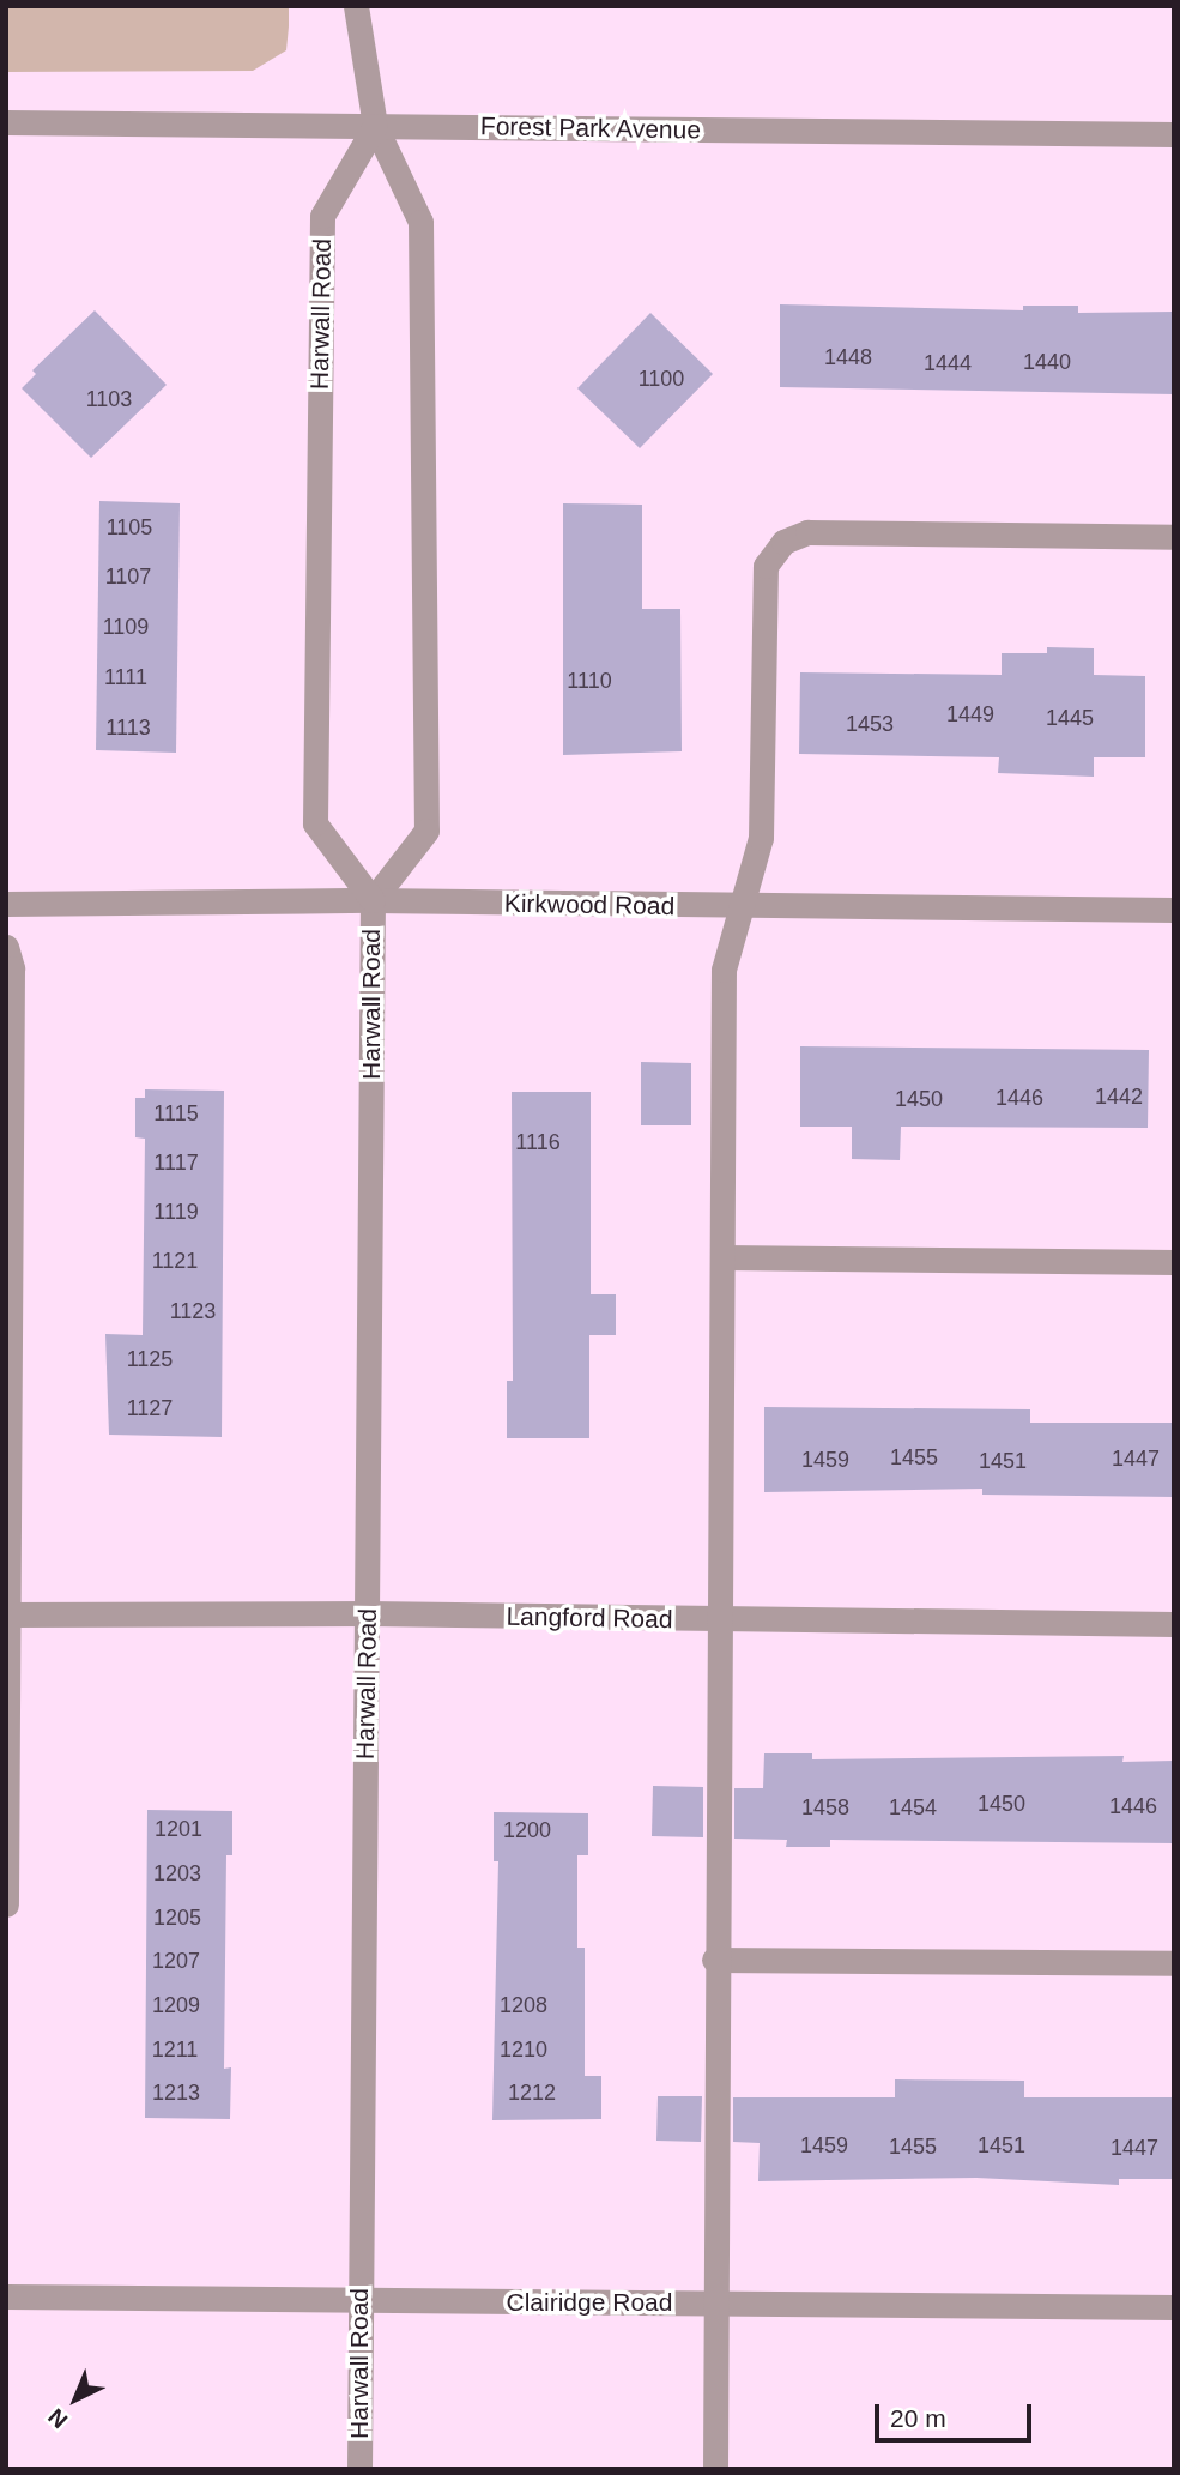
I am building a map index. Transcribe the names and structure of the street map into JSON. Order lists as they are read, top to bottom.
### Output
{
  "streets": {
    "street": [
      "Forest Park Avenue",
      "Harwall Road",
      "Kirkwood Road",
      "Langford Road",
      "Clairidge Road"
    ]
  },
  "crossings": [
    ["Forest Park Avenue", "Harwall Road"],
    ["Harwall Road", "Kirkwood Road"],
    ["Harwall Road", "Langford Road"],
    ["Harwall Road", "Clairidge Road"]
  ],
  "house_numbers": [
    "1448",
    "1440",
    "1444",
    "1100",
    "1103",
    "1105",
    "1107",
    "1109",
    "1111",
    "1110",
    "1449",
    "1445",
    "1453",
    "1113",
    "1442",
    "1446",
    "1450",
    "1115",
    "1116",
    "1117",
    "1119",
    "1121",
    "1123",
    "1125",
    "1127",
    "1455",
    "1447",
    "1459",
    "1451",
    "1450",
    "1446",
    "1458",
    "1454",
    "1201",
    "1200",
    "1203",
    "1205",
    "1207",
    "1209",
    "1208",
    "1211",
    "1210",
    "1213",
    "1212",
    "1459",
    "1451",
    "1455",
    "1447"
  ],
  "scale_bar": "20 m",
  "north": "bottom left"
}
